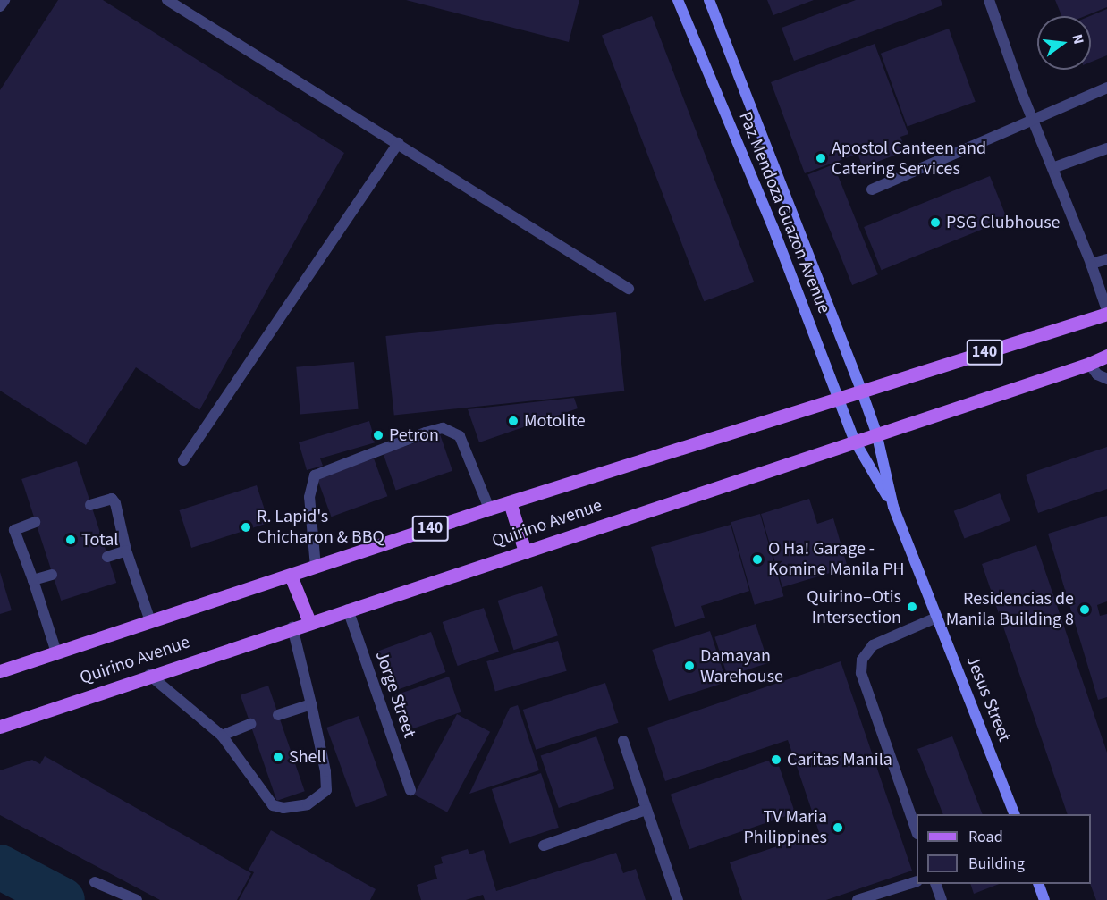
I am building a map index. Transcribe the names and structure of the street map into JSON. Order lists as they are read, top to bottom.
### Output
{
  "streets": {
    "main road": [
      "Paz Mendoza Guazon Avenue",
      "140",
      "Quirino Avenue",
      "Jesus Street"
    ],
    "street": ["Jorge Street"]
  },
  "crossings": [
    ["Paz Mendoza Guazon Avenue", "Quirino Avenue"],
    ["Paz Mendoza Guazon Avenue", "Jesus Street"],
    ["Quirino Avenue", "Jorge Street"],
    ["Quirino Avenue", "Jesus Street"]
  ],
  "places": [
    "Apostol Canteen and Catering Services",
    "PSG Clubhouse",
    "Motolite",
    "Petron",
    "R. Lapid's Chicharon & BBQ",
    "Total",
    "O Ha! Garage - Komine Manila PH",
    "Quirino–Otis Intersection",
    "Residencias de Manila Building 8",
    "Damayan Warehouse",
    "Shell",
    "Caritas Manila",
    "TV Maria Philippines"
  ],
  "legend": ["Road", "Building"],
  "north": "right"
}
